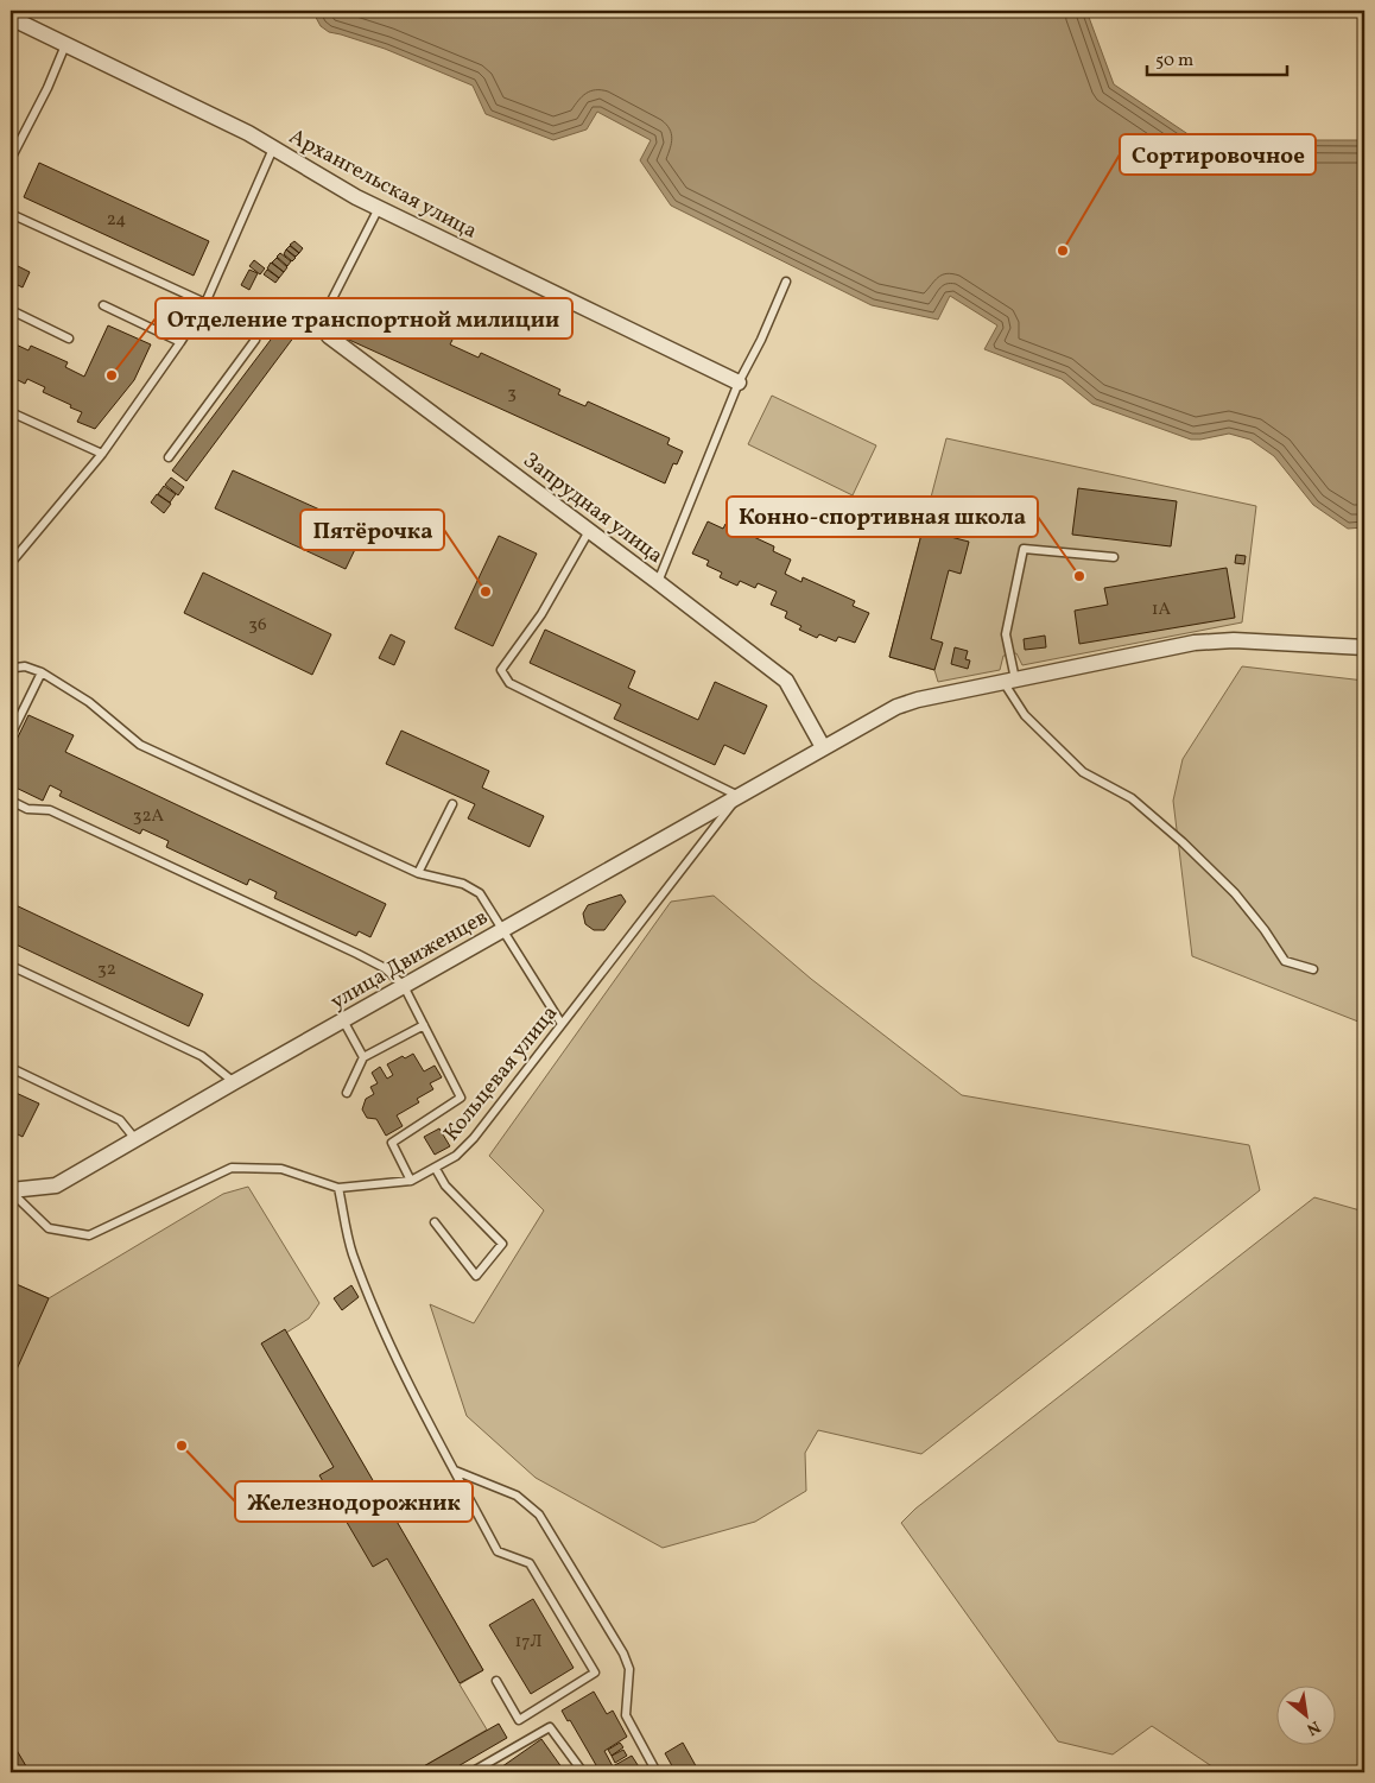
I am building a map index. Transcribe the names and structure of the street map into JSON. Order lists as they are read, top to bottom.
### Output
{
  "streets": {
    "street": ["Архангельская улица", "Запрудная улица", "улица Движенцев"],
    "lane": ["Кольцевая улица"]
  },
  "crossings": [
    ["Запрудная улица", "улица Движенцев"],
    ["улица Движенцев", "Кольцевая улица"]
  ],
  "places": [
    "Сортировочное",
    "Отделение транспортной милиции",
    "Конно-спортивная школа",
    "Пятёрочка",
    "Железнодорожник"
  ],
  "house_numbers": [
    "24",
    "3",
    "1А",
    "36",
    "32А",
    "32",
    "17Л"
  ],
  "scale_bar": "50 m",
  "north": "bottom right"
}
